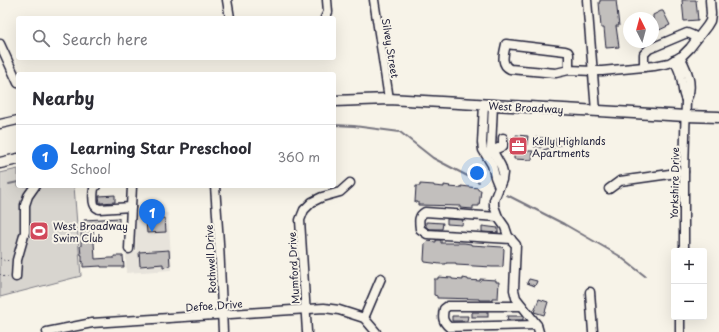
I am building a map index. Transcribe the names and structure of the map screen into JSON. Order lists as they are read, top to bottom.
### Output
{
  "streets": {
    "main road": ["West Broadway"],
    "street": [
      "Silvey Street",
      "Yorkshire Drive",
      "Rothwell Drive",
      "Mumford Drive",
      "Defoe Drive"
    ]
  },
  "crossings": [
    ["Silvey Street", "West Broadway"],
    ["West Broadway", "Yorkshire Drive"],
    ["Rothwell Drive", "Defoe Drive"],
    ["Mumford Drive", "Defoe Drive"]
  ],
  "places": {
    "office": ["Kelly Highlands Apartments"],
    "sports": ["West Broadway Swim Club"]
  },
  "north": "top",
  "page": {
    "search": "Search here",
    "heading": "Nearby",
    "list": [
      {
        "mark": "1",
        "name": "Learning Star Preschool",
        "note": "School",
        "value": "360 m"
      }
    ],
    "pins": "1",
    "map_buttons": ["+", "−"]
  }
}
